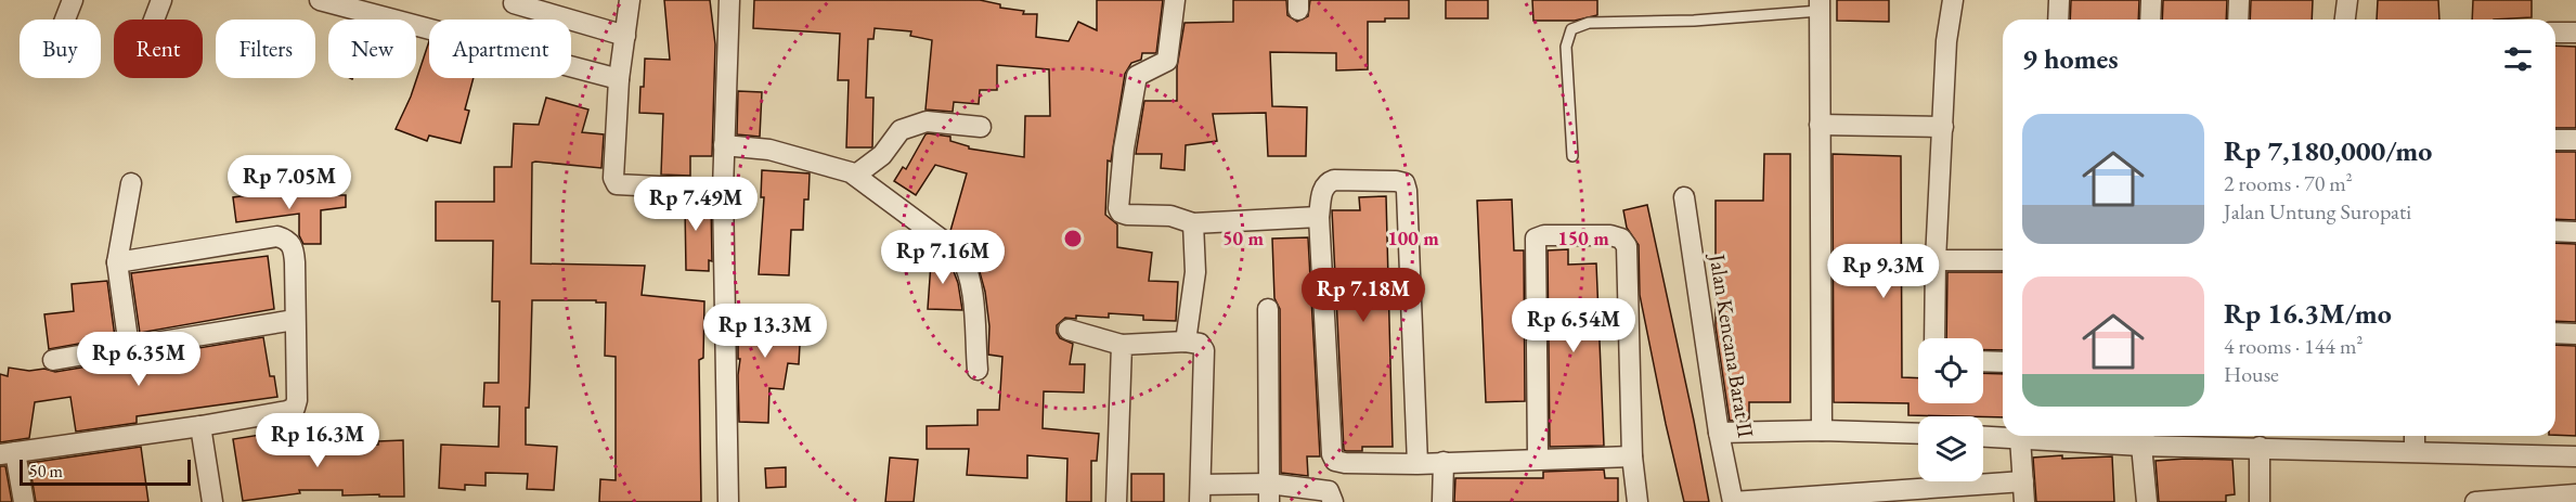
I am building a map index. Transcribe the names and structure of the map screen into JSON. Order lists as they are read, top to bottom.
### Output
{
  "streets": {
    "street": ["Jalan Kencana Barat II"]
  },
  "scale_bar": "50 m",
  "page": {
    "chip": [
      "Buy",
      "Rent",
      "Filters",
      "New",
      "Apartment"
    ],
    "heading": "9 homes",
    "list": [
      {
        "name": "Rp 7,180,000/mo",
        "note": "2 rooms · 70 m² · Jalan Untung Suropati"
      },
      {
        "name": "Rp 16.3M/mo",
        "note": "4 rooms · 144 m² · House"
      }
    ],
    "price": [
      "Rp 7.05M",
      "Rp 7.49M",
      "Rp 7.16M",
      "Rp 9.3M",
      "Rp 7.18M",
      "Rp 6.54M",
      "Rp 13.3M",
      "Rp 6.35M",
      "Rp 16.3M"
    ],
    "scale": "50 m"
  },
  "rings": ["50 m", "100 m", "150 m"]
}
